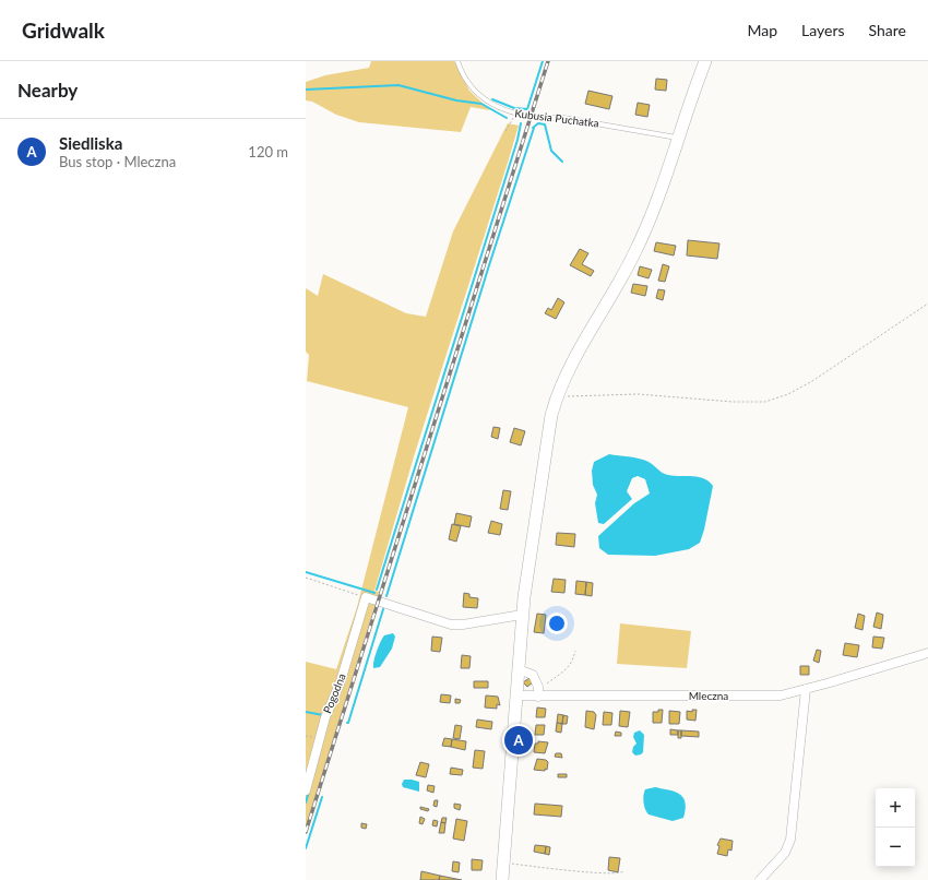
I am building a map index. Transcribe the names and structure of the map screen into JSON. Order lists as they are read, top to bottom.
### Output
{
  "streets": {
    "street": ["Pogodna", "Mleczna"],
    "lane": ["Kubusia Puchatka"]
  },
  "page": {
    "header": "Gridwalk",
    "nav": ["Map", "Layers", "Share"],
    "heading": "Nearby",
    "list": [
      {
        "mark": "A",
        "name": "Siedliska",
        "note": "Bus stop · Mleczna",
        "value": "120 m"
      }
    ],
    "pins": "A",
    "map_buttons": ["+", "−"]
  }
}
